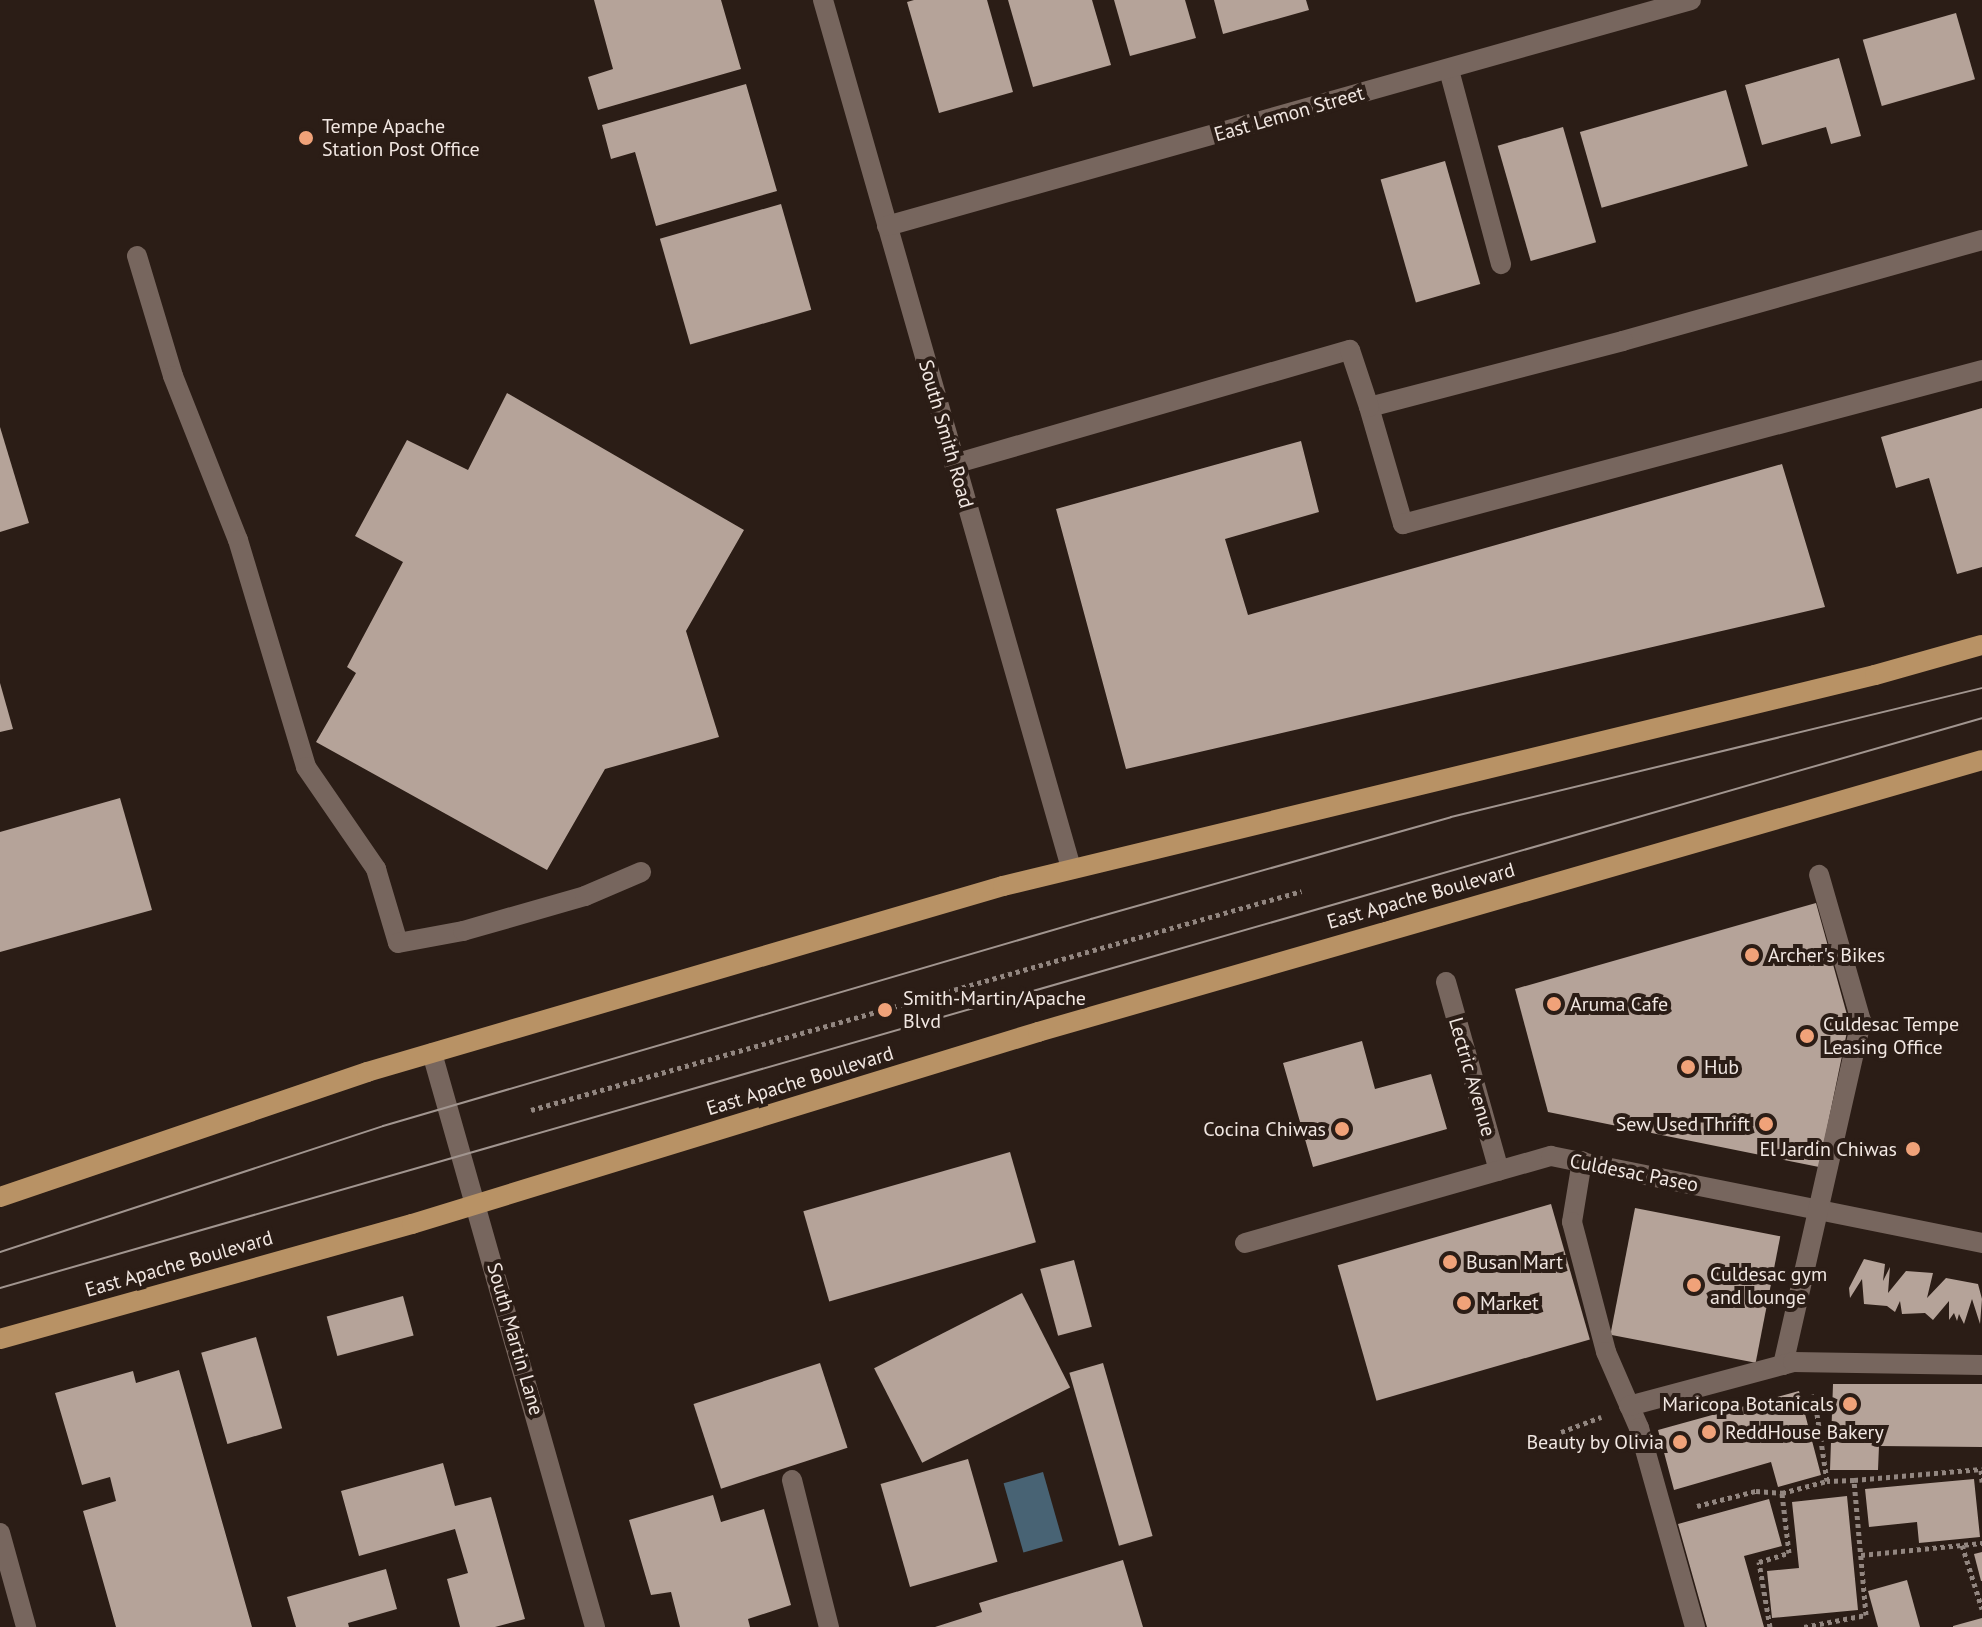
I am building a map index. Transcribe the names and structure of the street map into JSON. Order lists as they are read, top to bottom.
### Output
{
  "streets": {
    "main road": ["East Apache Boulevard"],
    "street": [
      "East Lemon Street",
      "South Smith Road",
      "Lectric Avenue",
      "Culdesac Paseo",
      "South Martin Lane"
    ]
  },
  "crossings": [
    ["East Lemon Street", "South Smith Road"],
    ["East Apache Boulevard", "South Martin Lane"],
    ["Lectric Avenue", "Culdesac Paseo"]
  ],
  "places": [
    "Tempe Apache Station Post Office",
    "Archer's Bikes",
    "Aruma Cafe",
    "Smith-Martin/Apache Blvd",
    "Culdesac Tempe Leasing Office",
    "Hub",
    "Sew Used Thrift",
    "Cocina Chiwas",
    "El Jardin Chiwas",
    "Busan Mart",
    "Culdesac gym and lounge",
    "Market",
    "Maricopa Botanicals",
    "ReddHouse Bakery",
    "Beauty by Olivia"
  ]
}
